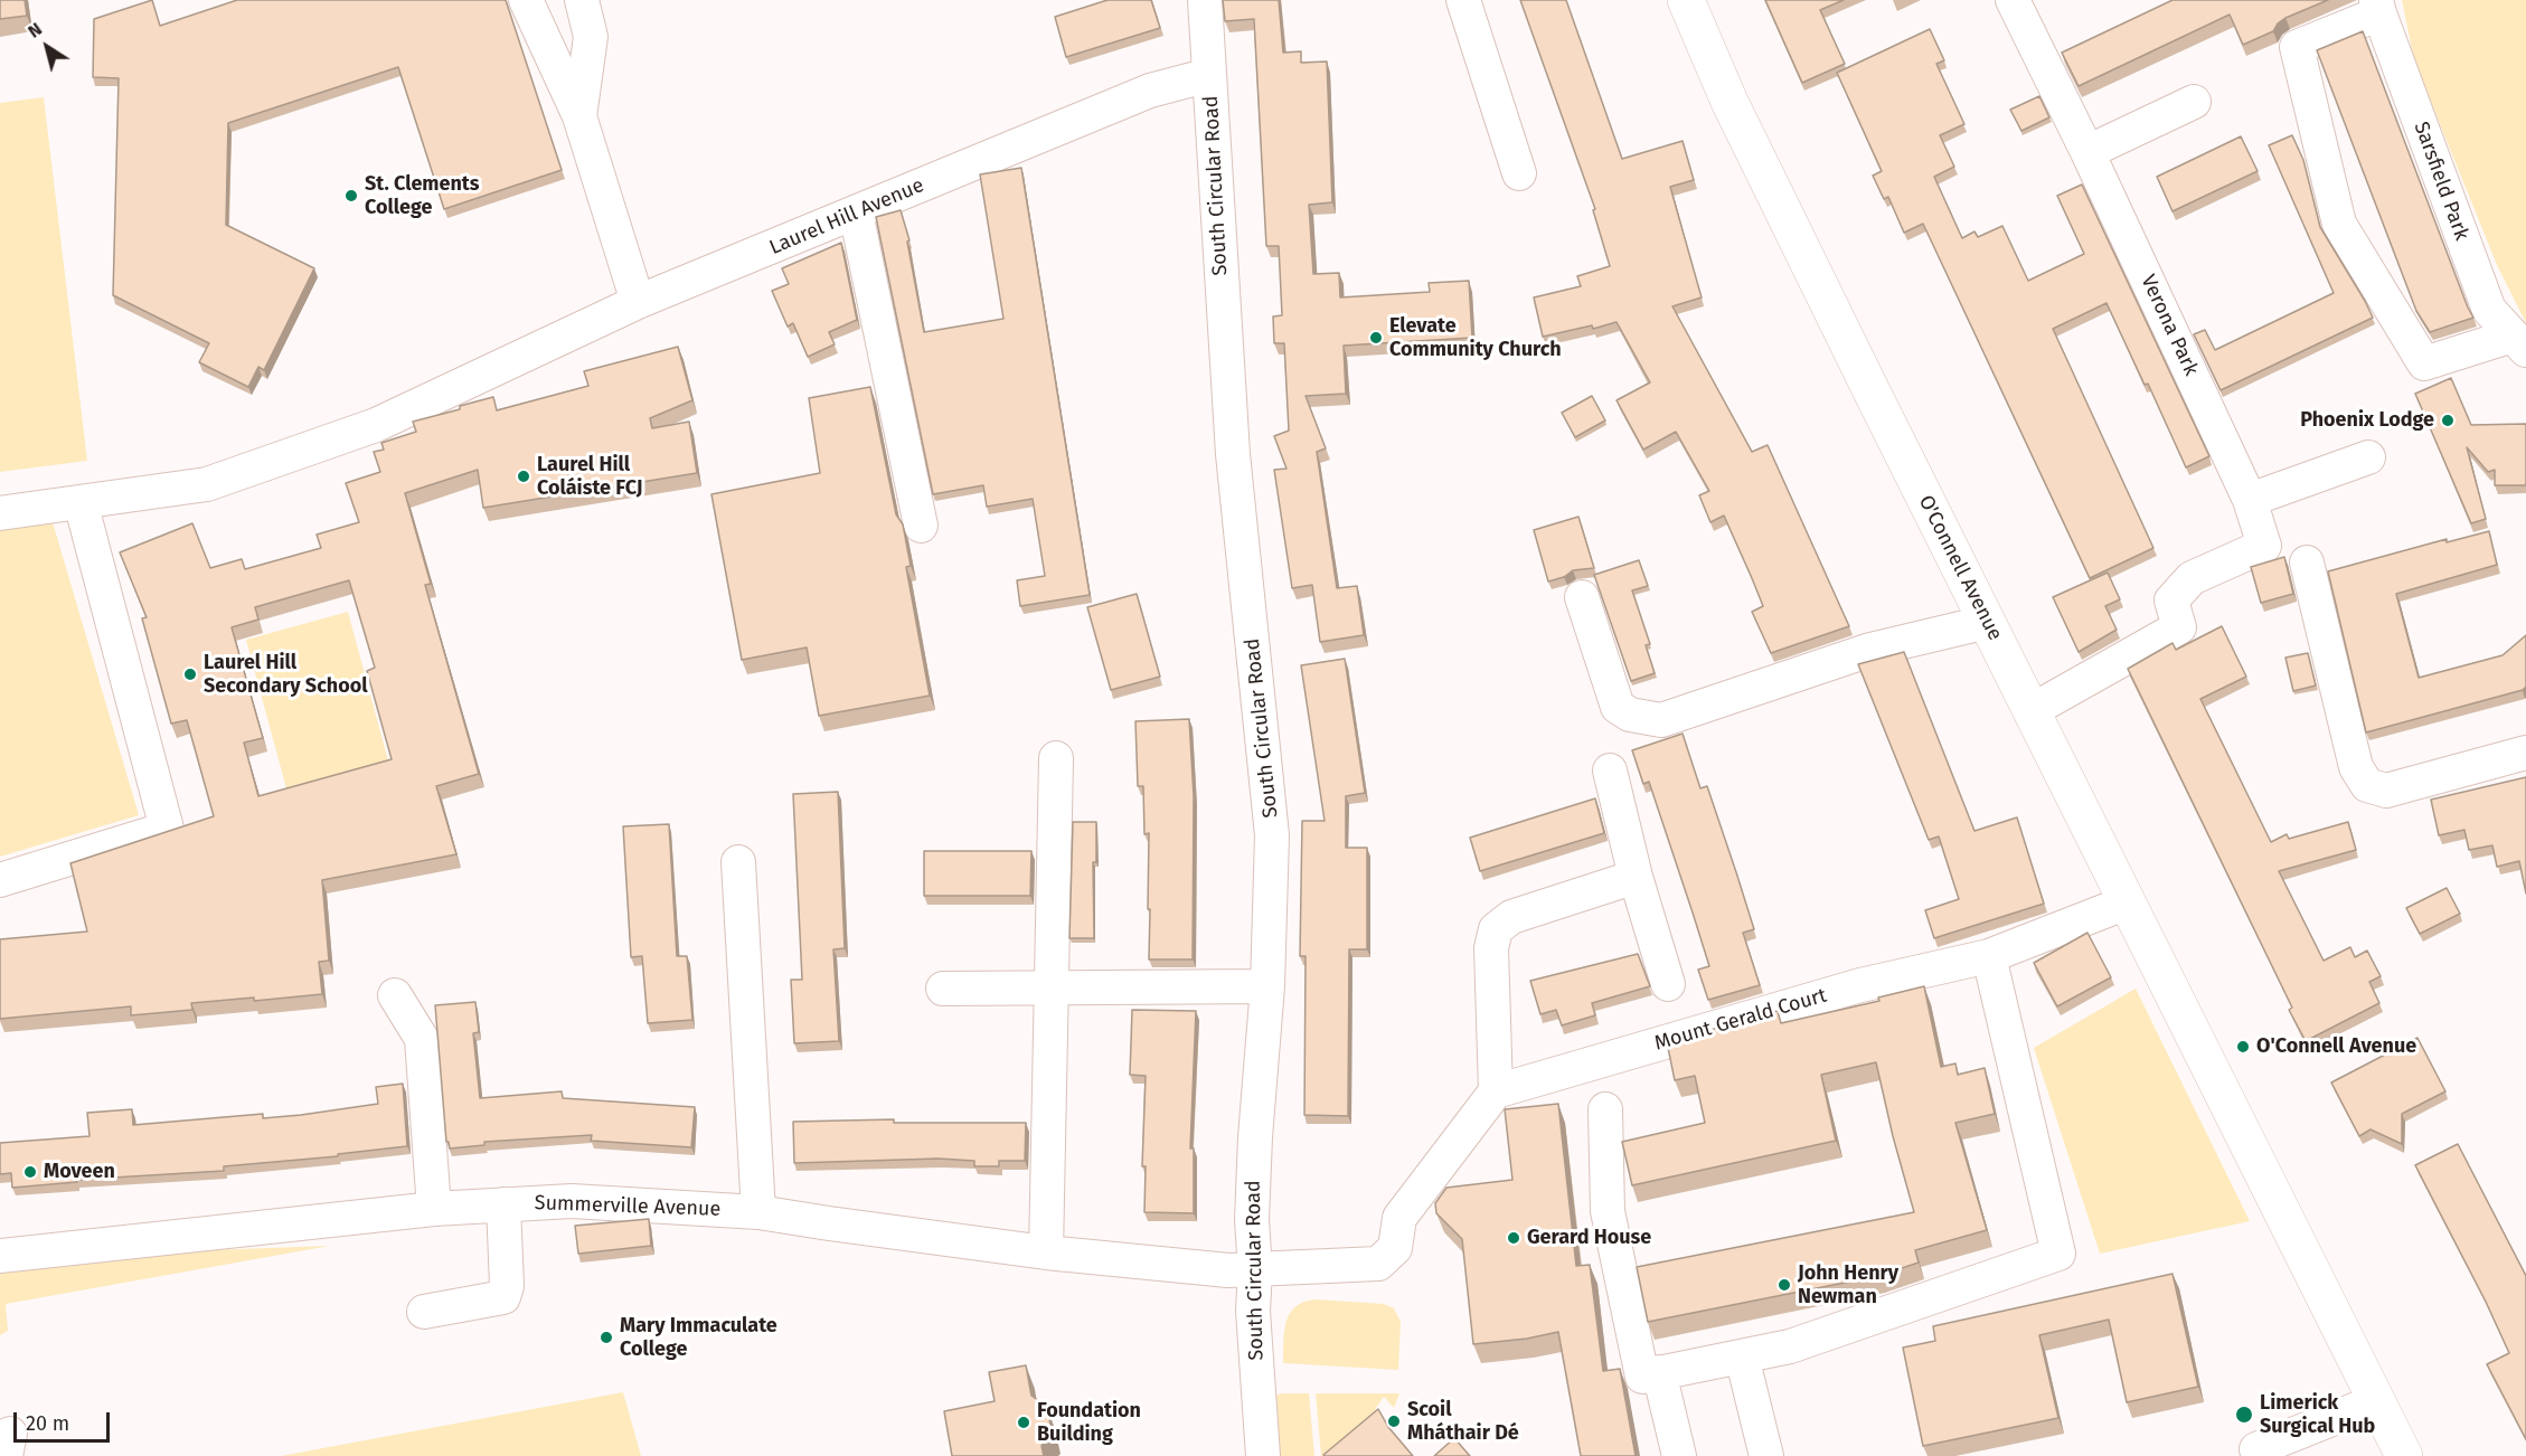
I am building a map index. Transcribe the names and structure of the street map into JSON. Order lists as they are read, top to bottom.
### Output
{
  "streets": {
    "main road": ["O'Connell Avenue"],
    "street": [
      "Sarsfield Park",
      "South Circular Road",
      "Laurel Hill Avenue",
      "Verona Park",
      "Mount Gerald Court",
      "Summerville Avenue"
    ]
  },
  "crossings": [
    ["South Circular Road", "Laurel Hill Avenue"],
    ["South Circular Road", "Summerville Avenue"],
    ["Verona Park", "O'Connell Avenue"],
    ["O'Connell Avenue", "Mount Gerald Court"],
    ["Mount Gerald Court", "Summerville Avenue"]
  ],
  "places": [
    "St. Clements College",
    "Elevate Community Church",
    "Phoenix Lodge",
    "Laurel Hill Coláiste FCJ",
    "Laurel Hill Secondary School",
    "O'Connell Avenue",
    "Moveen",
    "Gerard House",
    "John Henry Newman",
    "Mary Immaculate College",
    "Limerick Surgical Hub",
    "Scoil Mháthair Dé",
    "Foundation Building"
  ],
  "scale_bar": "20 m",
  "north": "top left"
}
